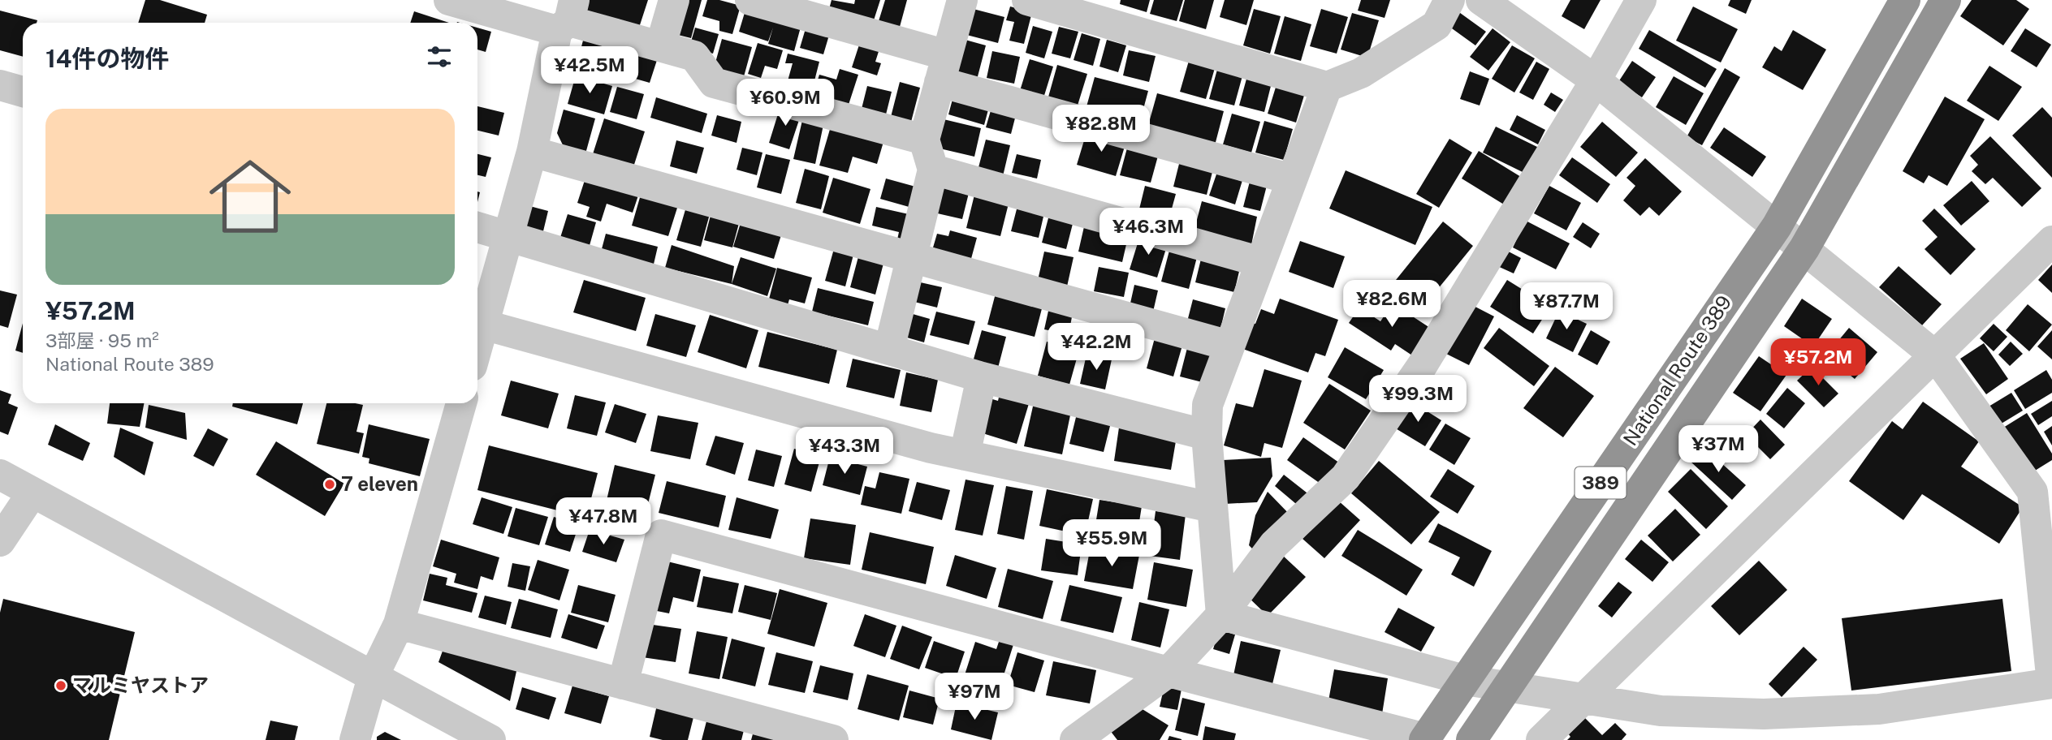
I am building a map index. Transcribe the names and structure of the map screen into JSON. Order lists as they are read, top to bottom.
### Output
{
  "streets": {
    "highway": ["National Route 389", "389"]
  },
  "crossings": [
    ["National Route 389", "389"]
  ],
  "places": ["7 eleven", "マルミヤストア"],
  "page": {
    "heading": "14件の物件",
    "price": [
      "¥42.5M",
      "¥60.9M",
      "¥82.8M",
      "¥46.3M",
      "¥82.6M",
      "¥87.7M",
      "¥42.2M",
      "¥57.2M",
      "¥99.3M",
      "¥37M",
      "¥43.3M",
      "¥47.8M",
      "¥55.9M",
      "¥97M"
    ],
    "list": [
      {
        "name": "¥57.2M",
        "note": "3部屋 · 95 m² · National Route 389"
      }
    ]
  }
}
